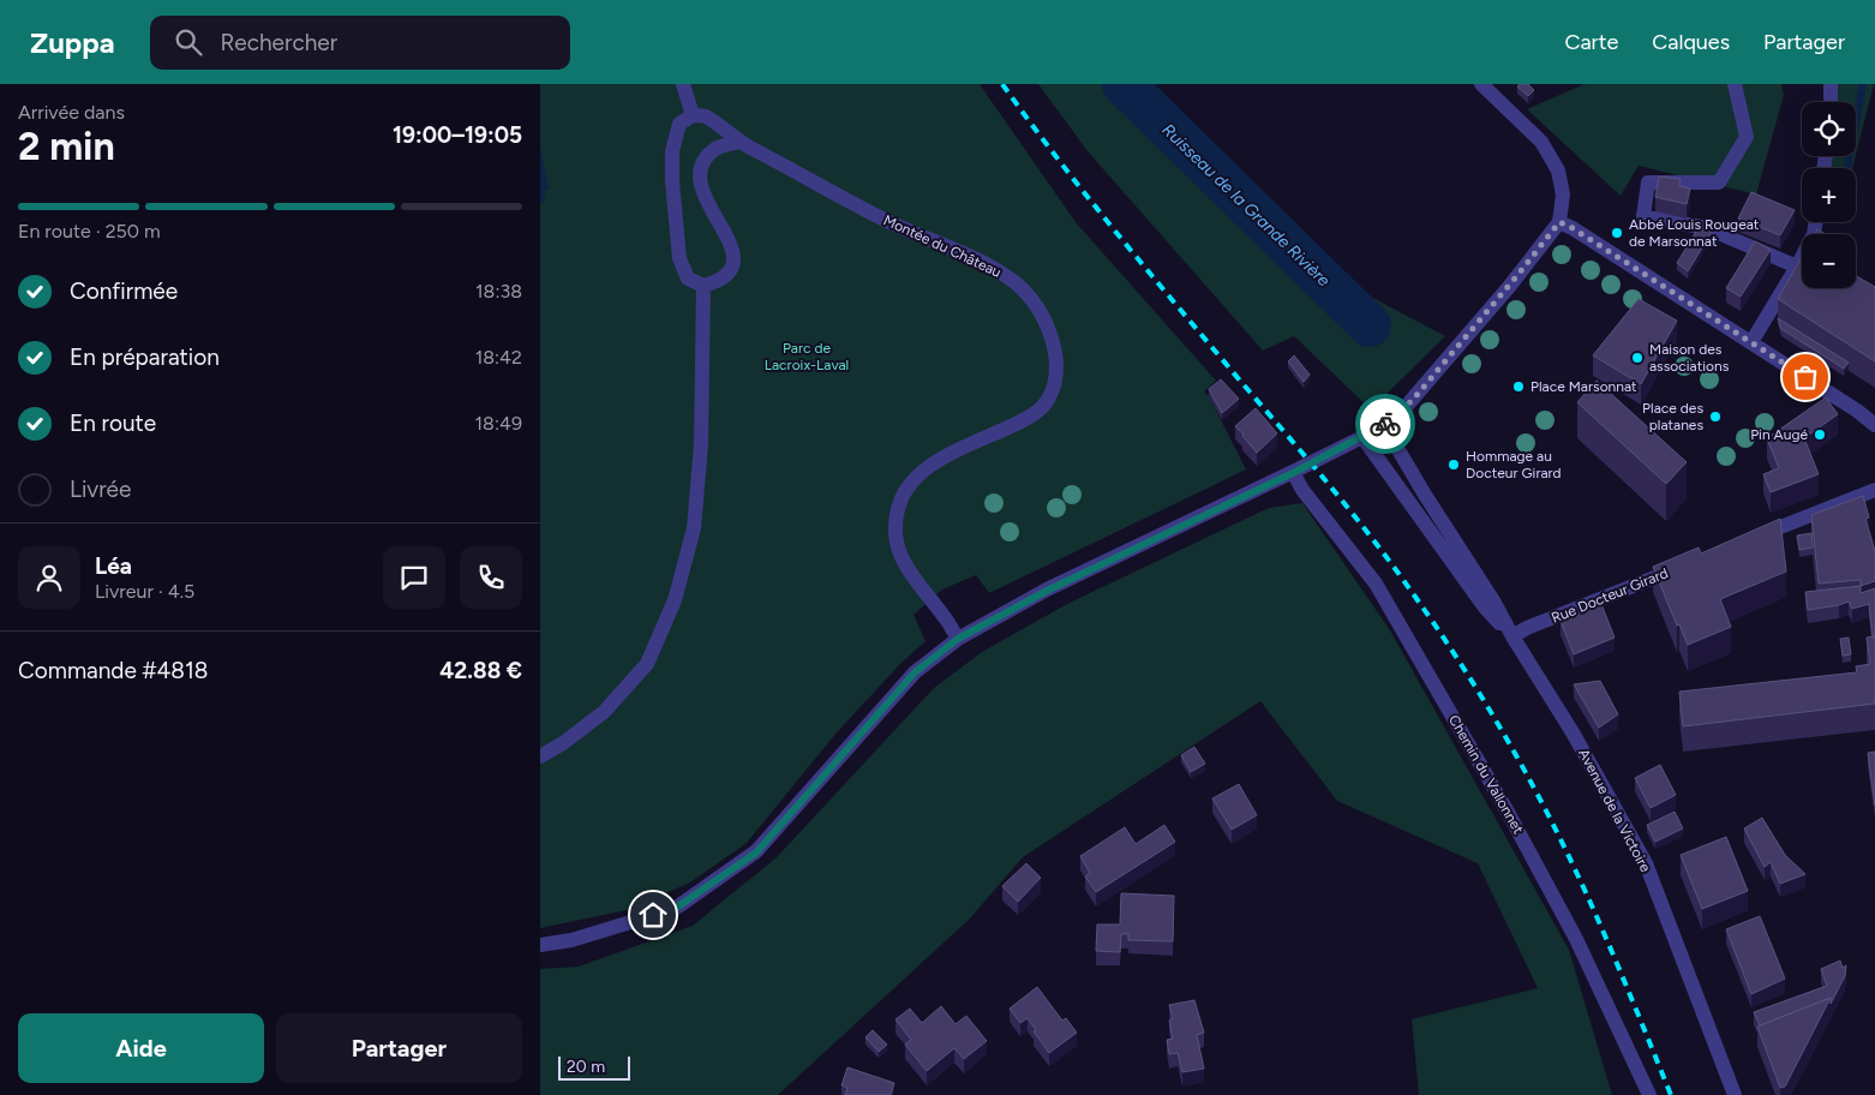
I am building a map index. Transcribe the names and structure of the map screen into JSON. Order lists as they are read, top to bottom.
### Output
{
  "streets": {
    "street": [
      "Montée du Château",
      "Rue Docteur Girard",
      "Chemin du Vallonnet",
      "Avenue de la Victoire"
    ]
  },
  "crossings": [
    ["Rue Docteur Girard", "Avenue de la Victoire"]
  ],
  "water": ["Ruisseau de la Grande Rivière"],
  "parks": ["Parc de Lacroix-Laval"],
  "places": [
    "Abbé Louis Rougeat de Marsonnat",
    "Maison des associations",
    "Place Marsonnat",
    "Place des platanes",
    "Pin Augé",
    "Hommage au Docteur Girard"
  ],
  "scale_bar": "20 m",
  "page": {
    "header": "Zuppa",
    "search": "Rechercher",
    "nav": ["Carte", "Calques", "Partager"],
    "heading": ["2 min", "Arrivée dans", "19:00–19:05"],
    "panel": [
      "Léa",
      "Livreur · 4.5",
      "Commande #4818",
      "42.88 €"
    ],
    "map_buttons": ["+", "−"],
    "bar": "En route · 250 m",
    "list": [
      ["Confirmée", "18:38"],
      ["En préparation", "18:42"],
      ["En route", "18:49"],
      "Livrée"
    ],
    "buttons": ["Aide", "Partager"],
    "scale": "20 m"
  }
}
